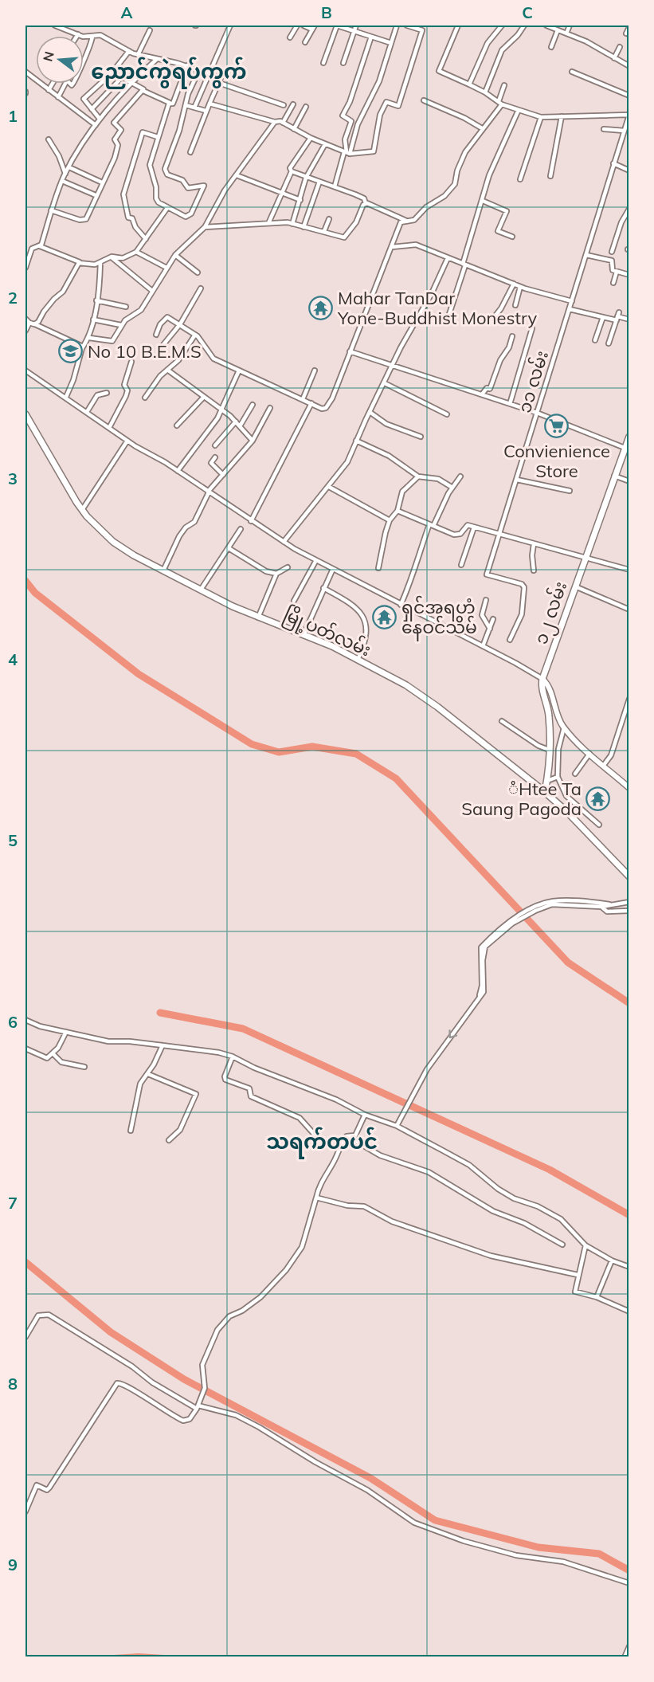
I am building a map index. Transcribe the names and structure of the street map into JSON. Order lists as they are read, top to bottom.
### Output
{
  "streets": {
    "main road": ["၁၂ လမ်း", "မြို့ပတ်လမ်း"],
    "street": ["၁၁ လမ်း"]
  },
  "crossings": [
    ["၁၂ လမ်း", "မြို့ပတ်လမ်း"]
  ],
  "districts": ["ညောင်ကွဲရပ်ကွက်", "သရက်တပင်"],
  "places": {
    "temple": ["Mahar TanDar Yone-Buddhist Monestry", "ရှင်အရဟံ နေဝင်သိမ်", "ံHtee Ta Saung Pagoda"],
    "school or university": ["No 10 B.E.M.S"],
    "supermarket": ["Convienience Store"]
  },
  "north": "left",
  "grid": {
    "columns": ["A", "B", "C"],
    "rows": [
      "1",
      "2",
      "3",
      "4",
      "5",
      "6",
      "7",
      "8",
      "9"
    ]
  }
}
